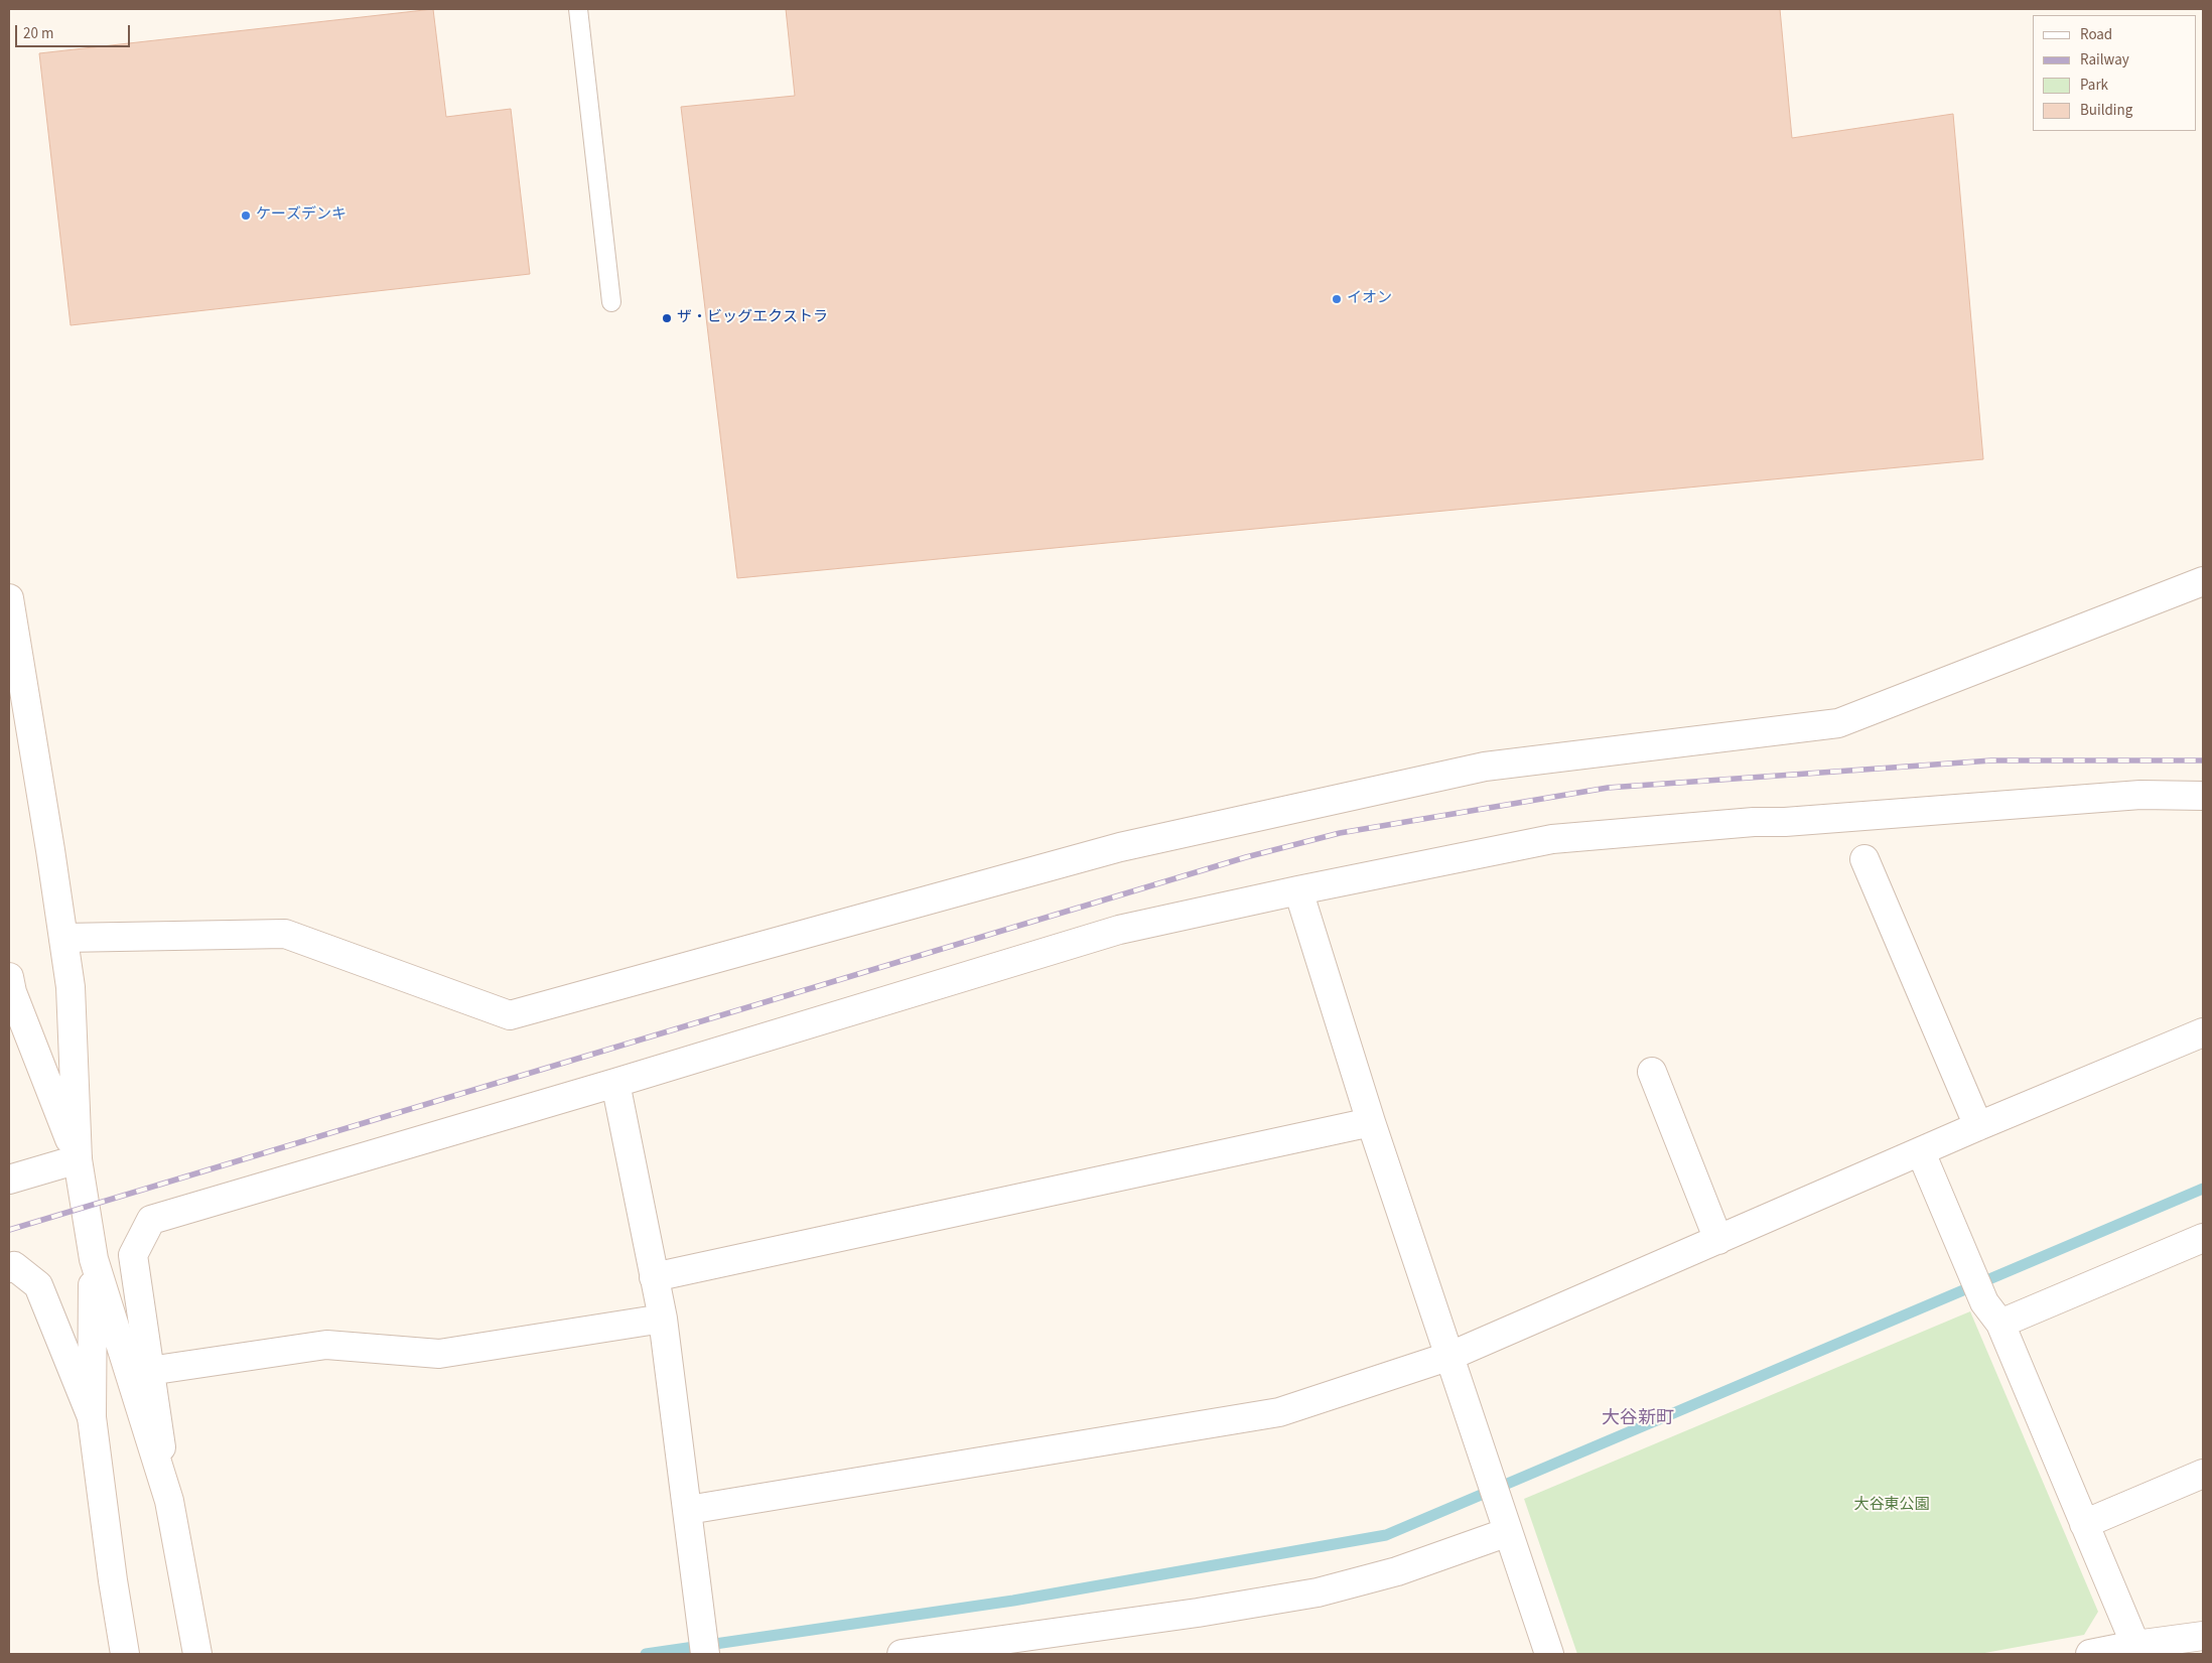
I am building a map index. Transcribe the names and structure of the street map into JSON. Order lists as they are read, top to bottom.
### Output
{
  "districts": ["大谷新町"],
  "parks": ["大谷東公園"],
  "places": ["ケーズデンキ", "イオン", "ザ・ビッグエクストラ"],
  "legend": [
    "Road",
    "Railway",
    "Park",
    "Building"
  ],
  "scale_bar": "20 m"
}
